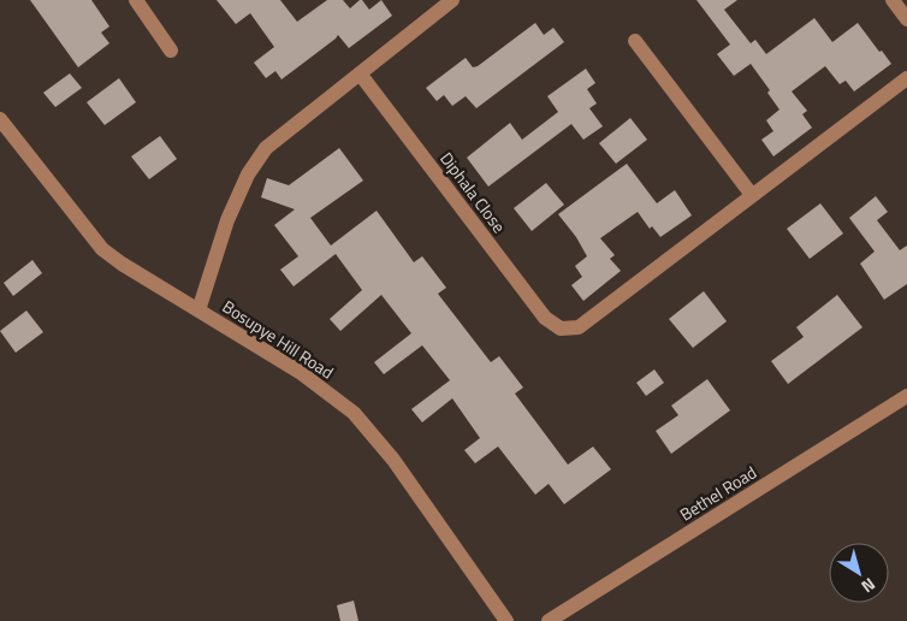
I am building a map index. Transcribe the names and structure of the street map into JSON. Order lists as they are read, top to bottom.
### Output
{
  "streets": {
    "street": ["Diphala Close", "Bosupye Hill Road", "Bethel Road"]
  },
  "north": "bottom right"
}
